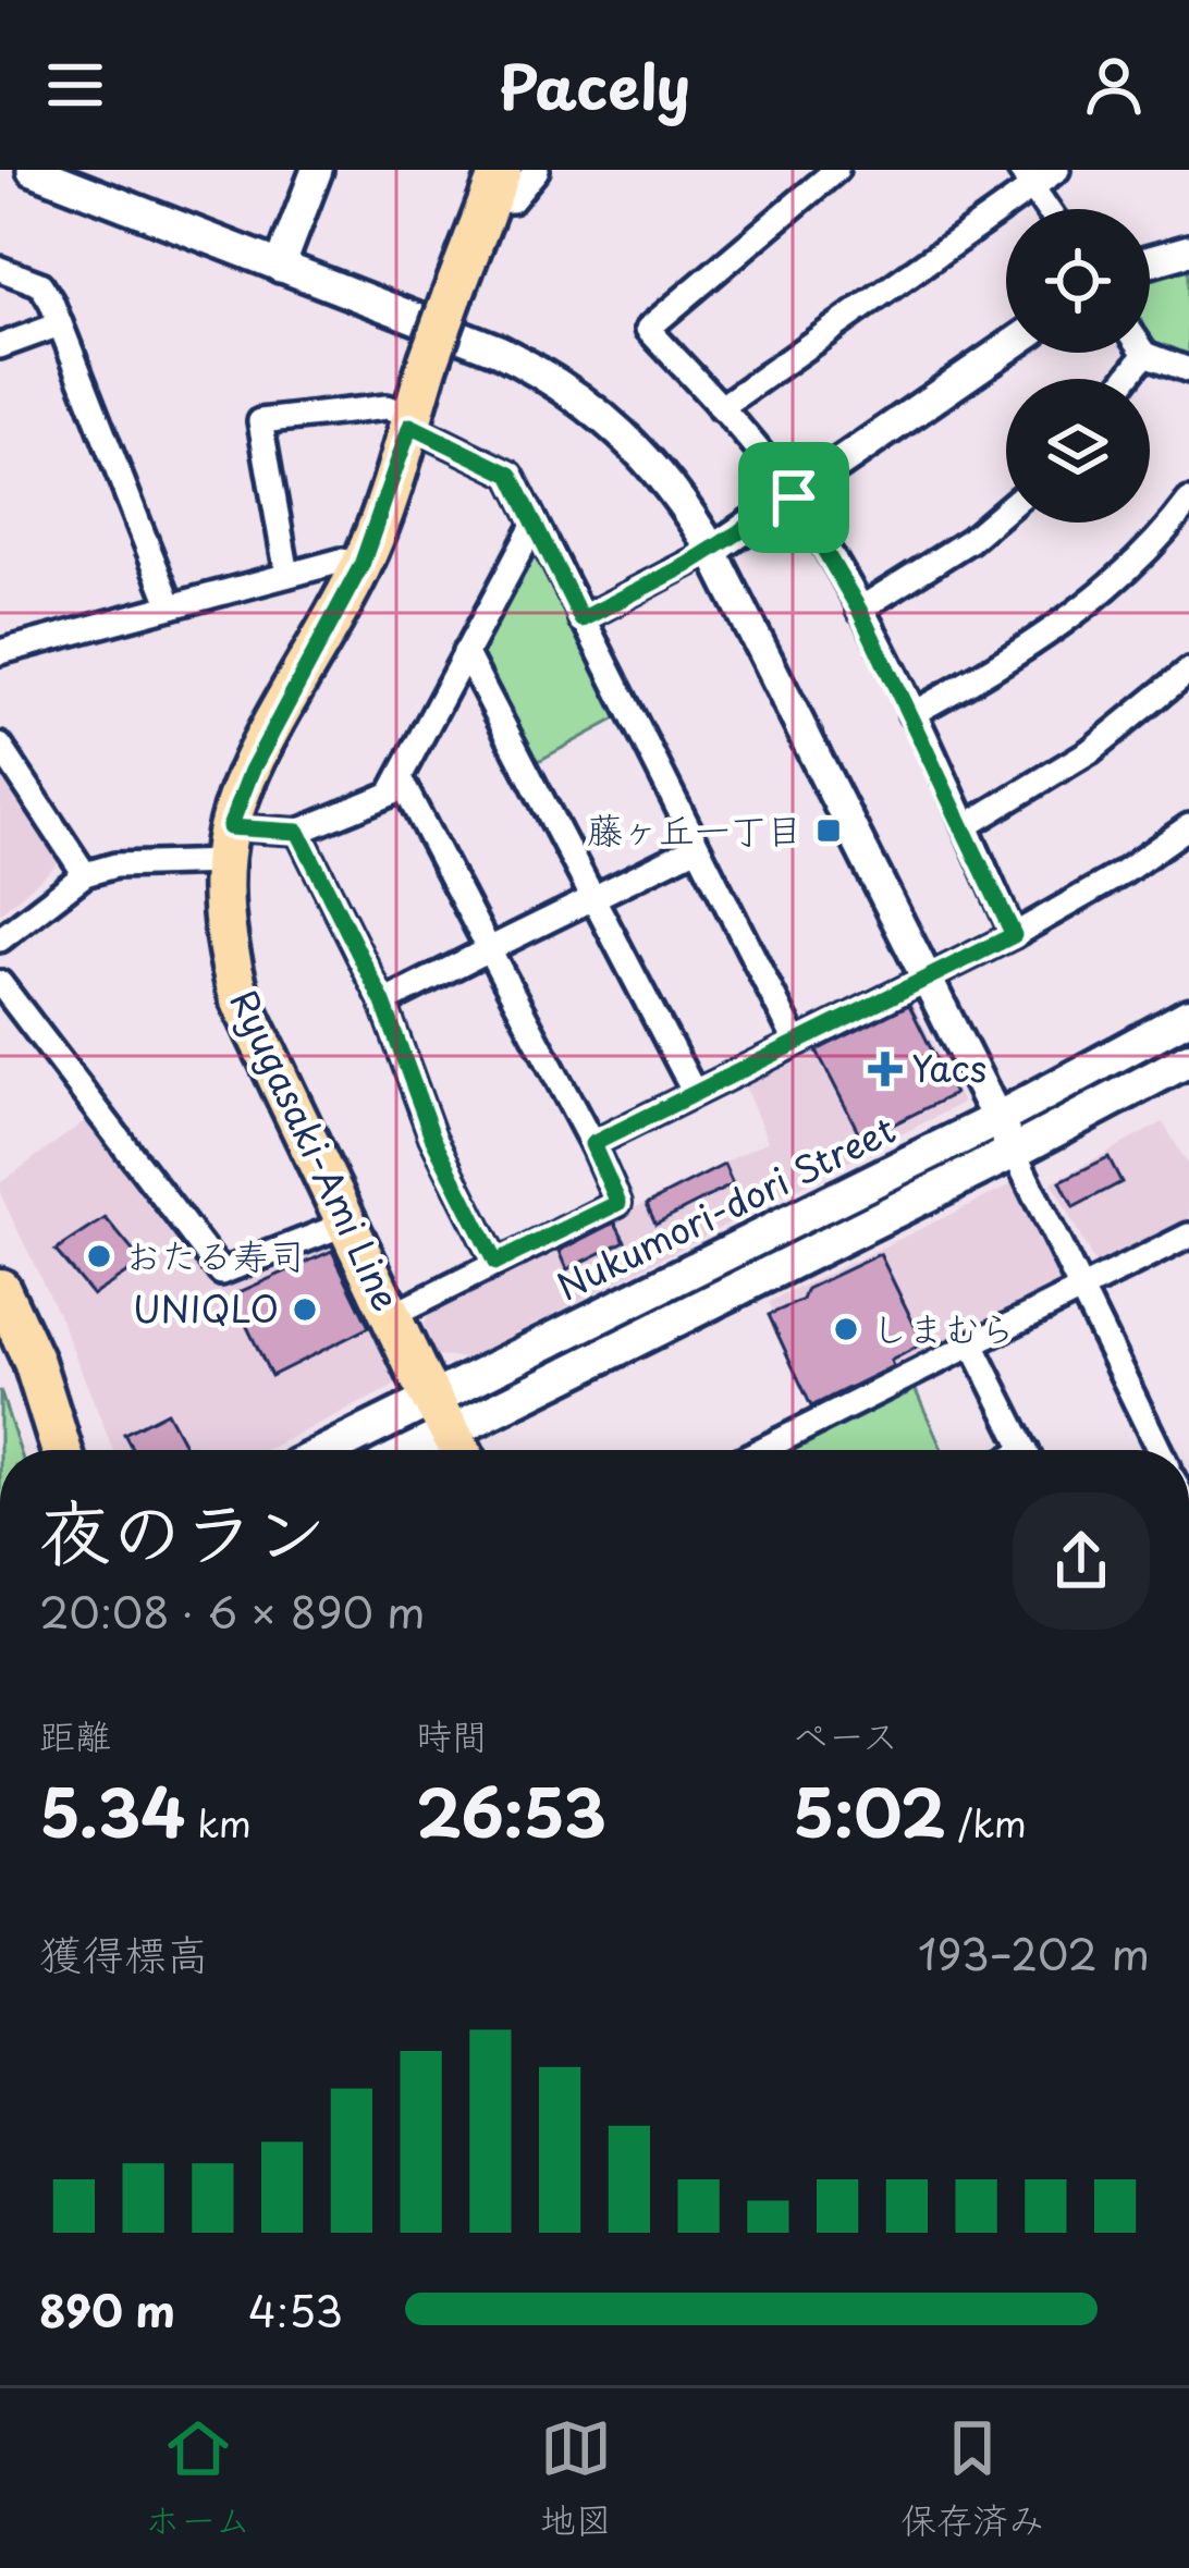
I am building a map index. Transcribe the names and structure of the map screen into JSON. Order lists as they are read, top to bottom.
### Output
{
  "streets": {
    "main road": ["Ryugasaki-Ami Line", "Nukumori-dori Street"]
  },
  "crossings": [
    ["Ryugasaki-Ami Line", "Nukumori-dori Street"]
  ],
  "places": {
    "transit": ["藤ヶ丘一丁目"],
    "health": ["Yacs"],
    "other": ["おたる寿司", "UNIQLO", "しまむら"]
  },
  "page": {
    "header": "Pacely",
    "heading": ["夜のラン", "20:08 · 6 × 890 m"],
    "stats": [
      ["距離", "5.34 km"],
      ["時間", "26:53"],
      ["ペース", "5:02 /km"]
    ],
    "chart": ["獲得標高", "193–202 m"],
    "list": [
      {
        "name": "890 m",
        "note": "4:53"
      }
    ],
    "tabs": ["ホーム", "地図", "保存済み"]
  }
}
